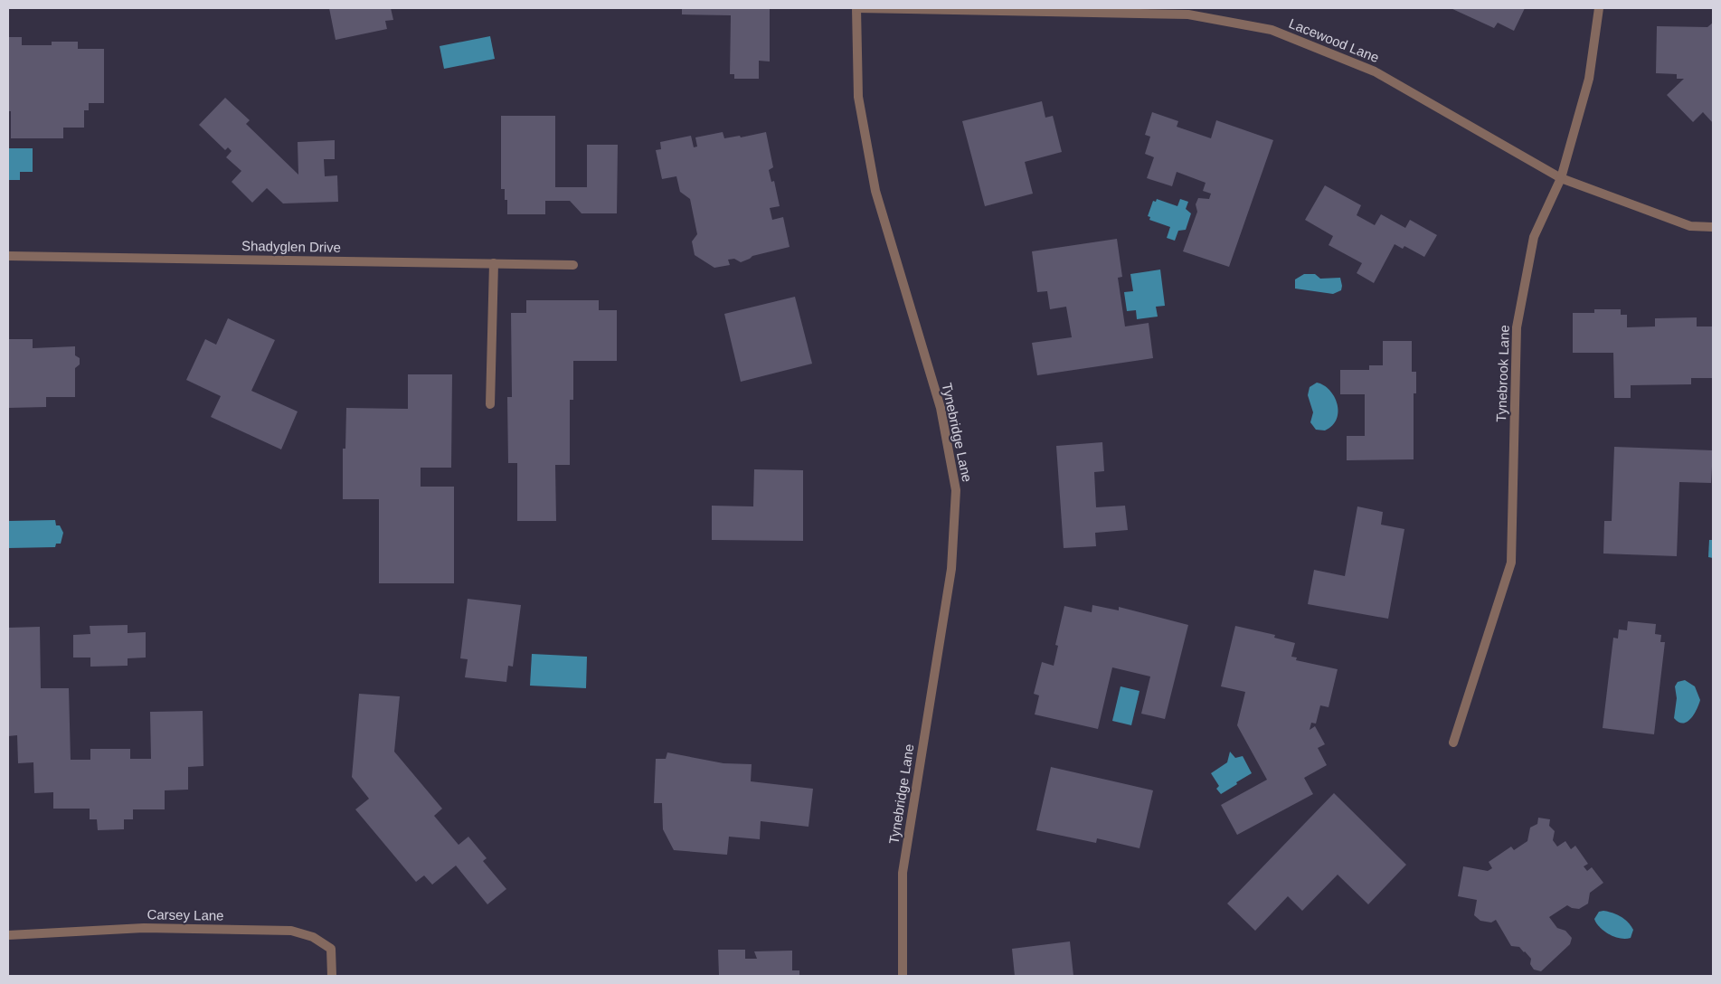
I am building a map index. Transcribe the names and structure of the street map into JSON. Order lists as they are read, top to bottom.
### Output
{
  "streets": {
    "street": [
      "Lacewood Lane",
      "Shadyglen Drive",
      "Tynebrook Lane",
      "Tynebridge Lane",
      "Carsey Lane"
    ]
  },
  "crossings": [
    ["Lacewood Lane", "Tynebrook Lane"],
    ["Lacewood Lane", "Tynebridge Lane"]
  ]
}
